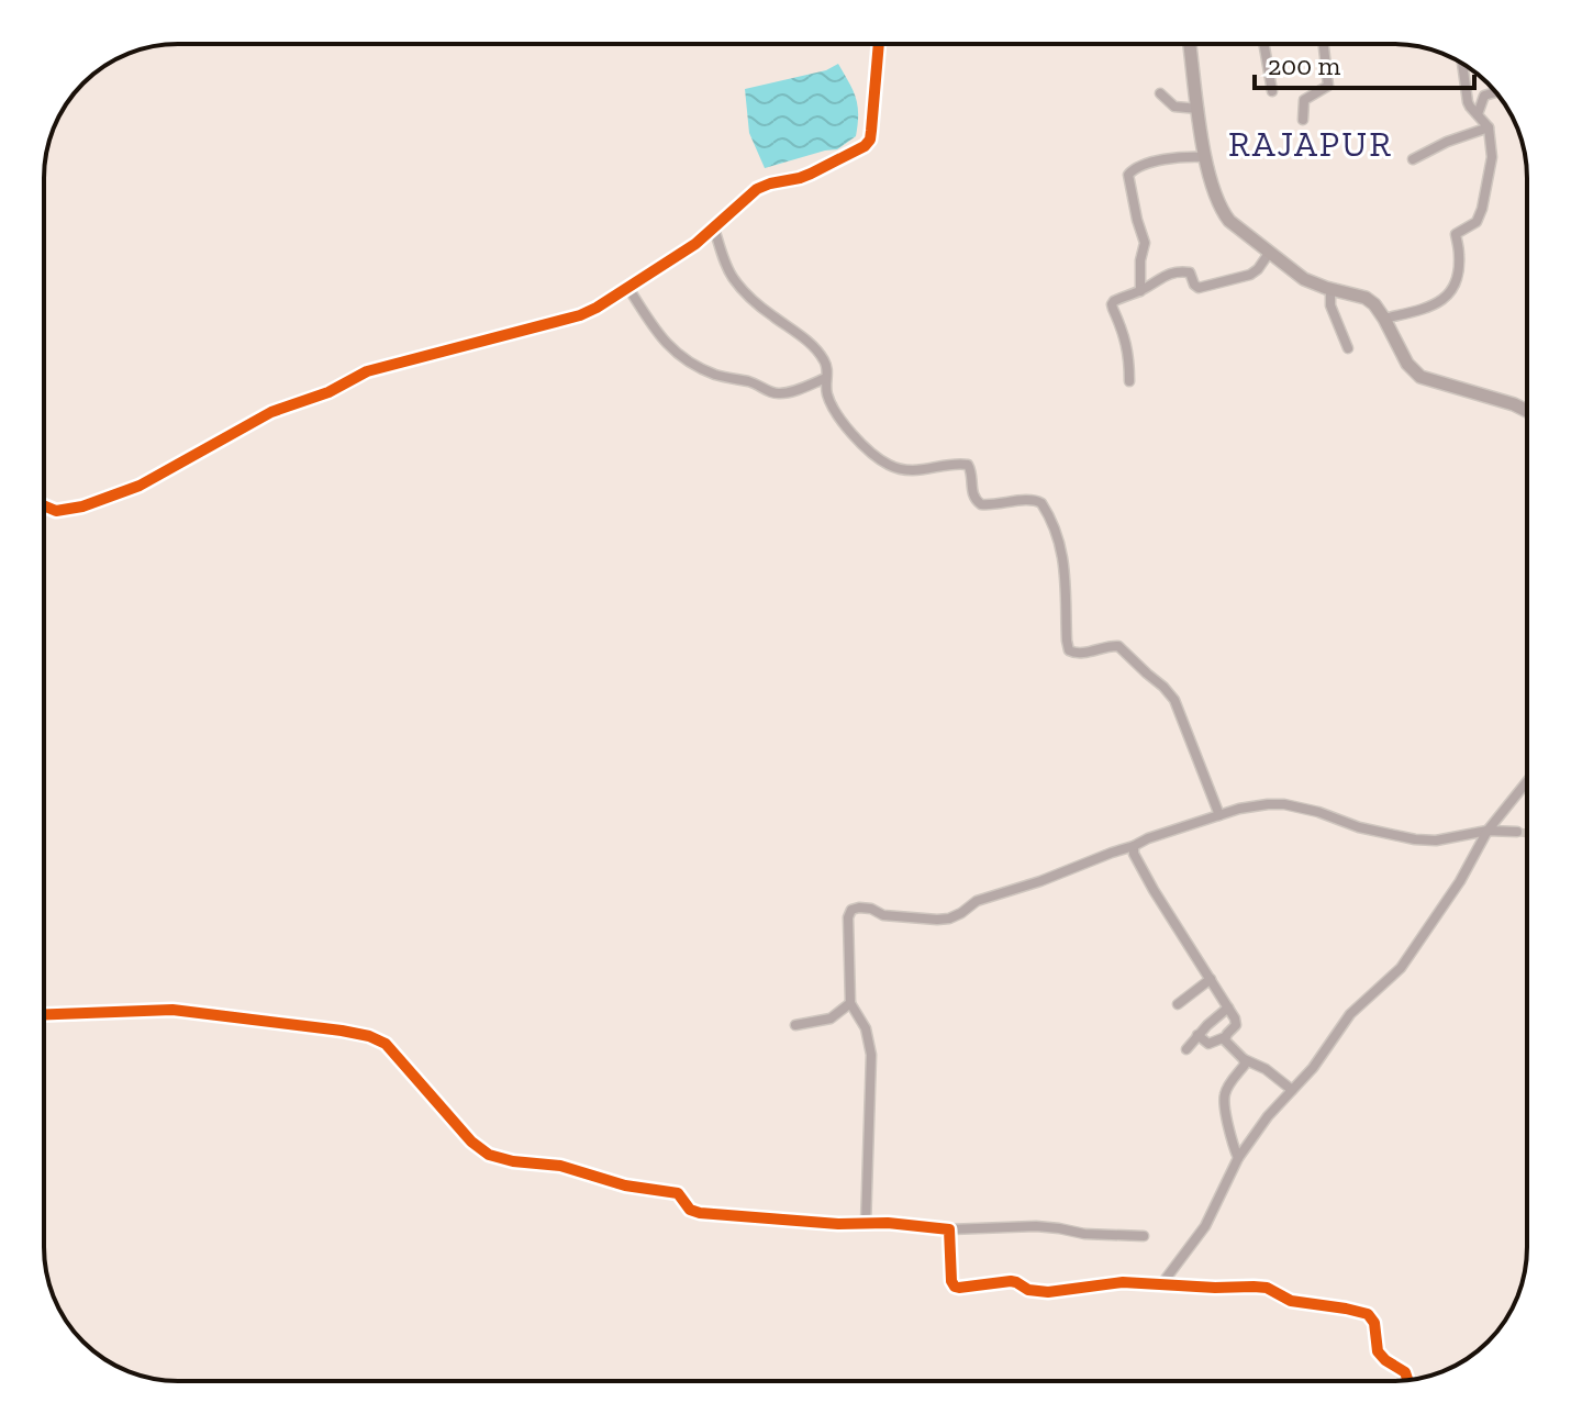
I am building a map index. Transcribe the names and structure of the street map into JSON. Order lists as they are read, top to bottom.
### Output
{
  "districts": ["RAJAPUR"],
  "scale_bar": "200 m"
}
